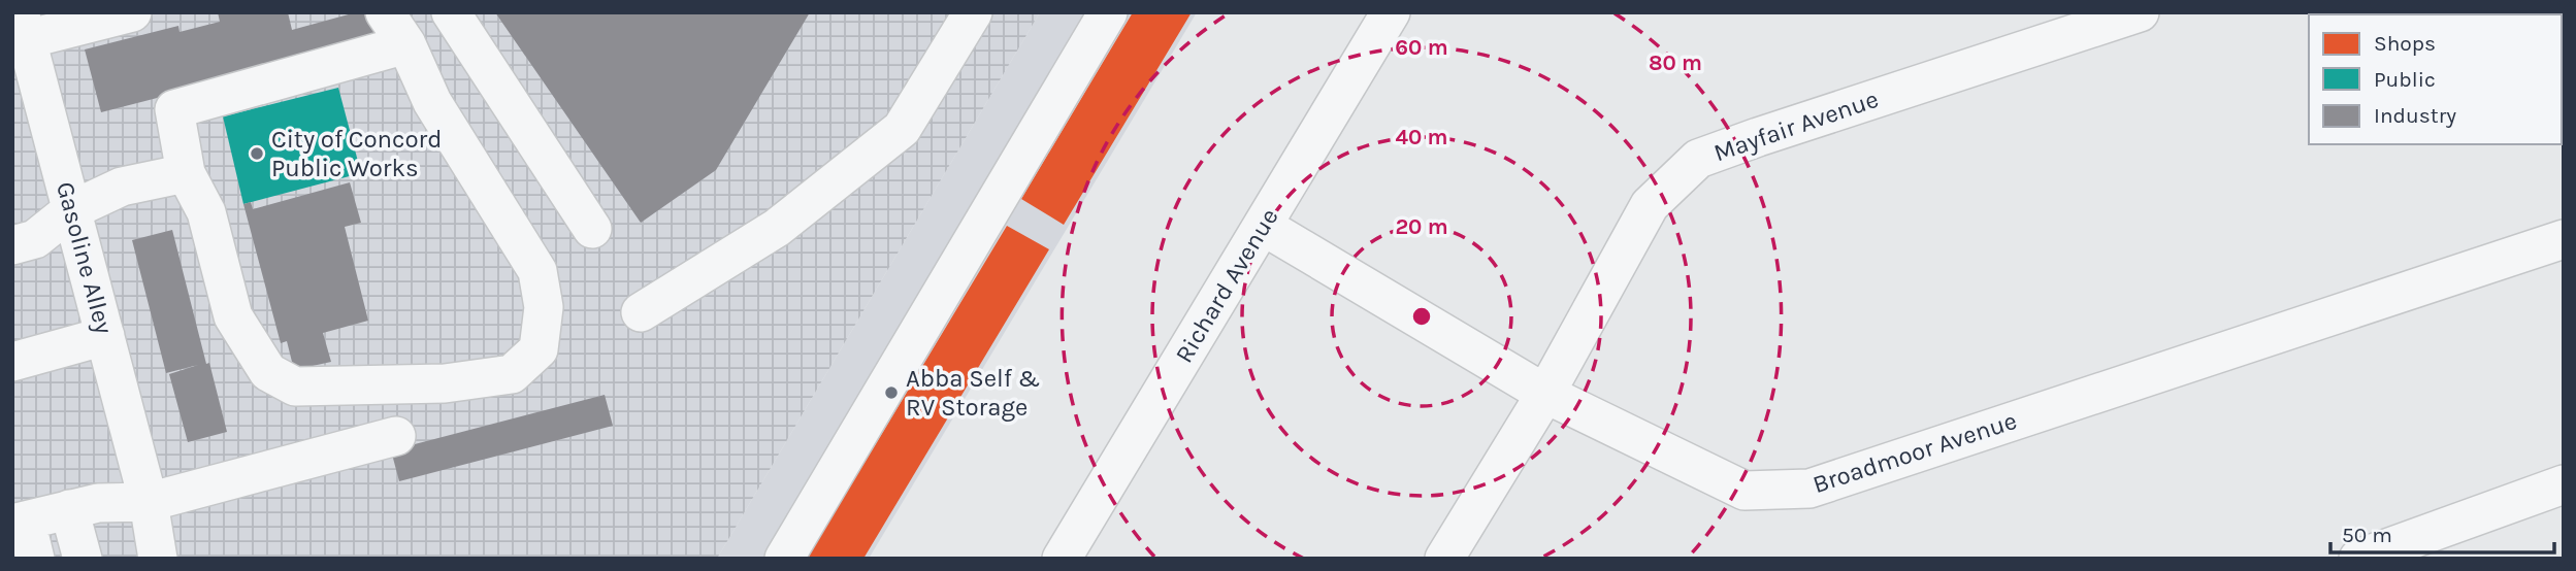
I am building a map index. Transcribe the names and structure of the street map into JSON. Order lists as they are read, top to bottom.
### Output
{
  "streets": {
    "street": [
      "Mayfair Avenue",
      "Gasoline Alley",
      "Richard Avenue",
      "Broadmoor Avenue"
    ]
  },
  "crossings": [
    ["Mayfair Avenue", "Broadmoor Avenue"],
    ["Richard Avenue", "Broadmoor Avenue"]
  ],
  "places": ["City of Concord Public Works", "Abba Self & RV Storage"],
  "legend": ["Shops", "Public", "Industry"],
  "scale_bar": "50 m",
  "rings": [
    "60 m",
    "80 m",
    "40 m",
    "20 m"
  ]
}
